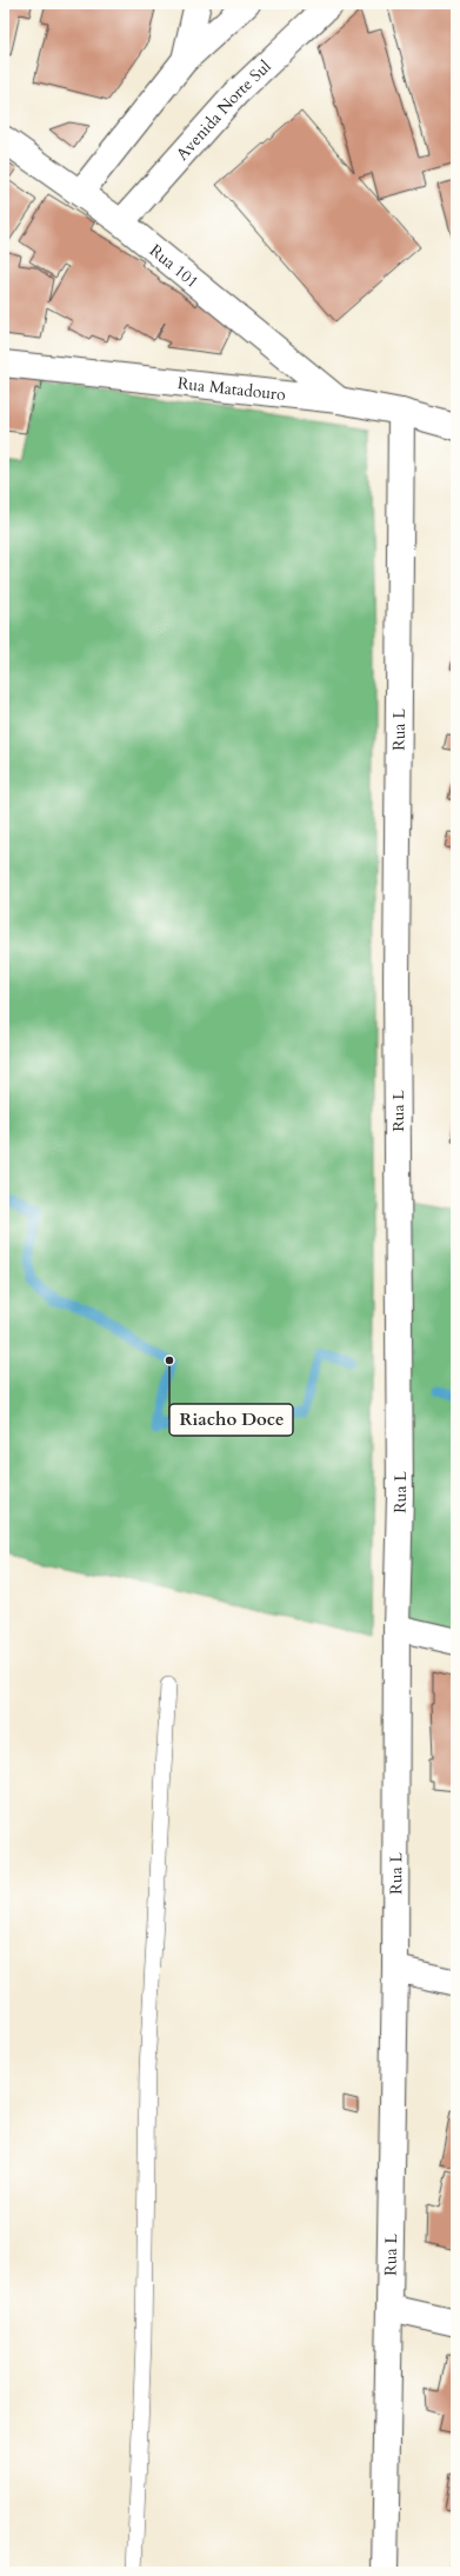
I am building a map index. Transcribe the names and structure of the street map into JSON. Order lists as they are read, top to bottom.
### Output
{
  "streets": {
    "street": [
      "Avenida Norte Sul",
      "Rua 101",
      "Rua Matadouro",
      "Rua L"
    ]
  },
  "crossings": [
    ["Avenida Norte Sul", "Rua 101"],
    ["Rua 101", "Rua Matadouro"],
    ["Rua Matadouro", "Rua L"]
  ],
  "places": ["Riacho Doce"]
}
